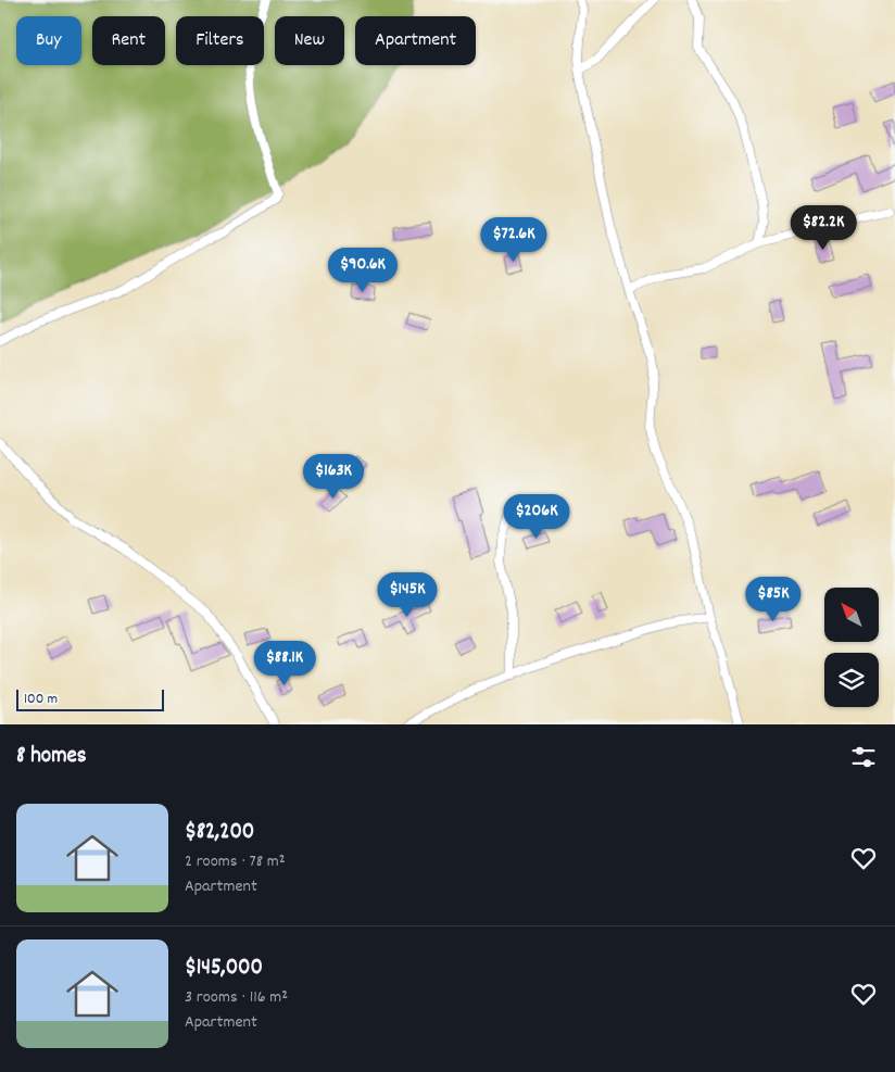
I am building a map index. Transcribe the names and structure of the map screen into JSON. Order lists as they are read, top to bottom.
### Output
{
  "scale_bar": "100 m",
  "north": "top left",
  "page": {
    "chip": [
      "Buy",
      "Rent",
      "Filters",
      "New",
      "Apartment"
    ],
    "price": [
      "$82.2K",
      "$72.6K",
      "$90.6K",
      "$163K",
      "$206K",
      "$145K",
      "$85K",
      "$88.1K"
    ],
    "scale": "100 m",
    "heading": "8 homes",
    "list": [
      {
        "name": "$82,200",
        "note": "2 rooms · 78 m² · Apartment"
      },
      {
        "name": "$145,000",
        "note": "3 rooms · 116 m² · Apartment"
      }
    ]
  }
}
